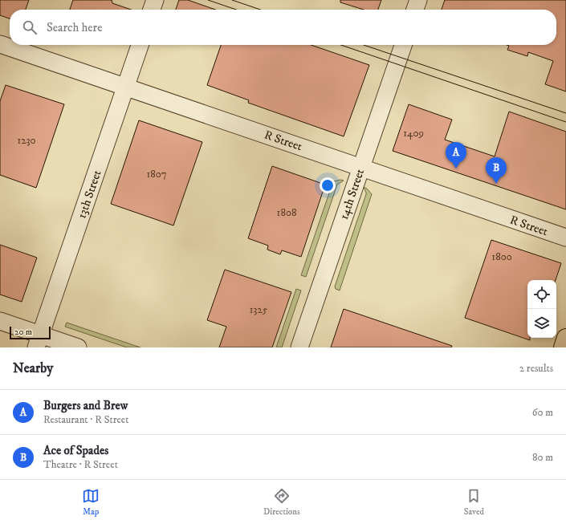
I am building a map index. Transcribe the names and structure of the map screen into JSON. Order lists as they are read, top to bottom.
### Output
{
  "streets": {
    "street": ["R Street", "13th Street", "14th Street"]
  },
  "crossings": [
    ["R Street", "13th Street"],
    ["R Street", "14th Street"]
  ],
  "house_numbers": [
    "1409",
    "1230",
    "1807",
    "1808",
    "1800",
    "1325"
  ],
  "scale_bar": "20 m",
  "page": {
    "search": "Search here",
    "pins": ["A", "B"],
    "scale": "20 m",
    "heading": ["Nearby", "2 results"],
    "list": [
      {
        "mark": "A",
        "name": "Burgers and Brew",
        "note": "Restaurant · R Street",
        "value": "60 m"
      },
      {
        "mark": "B",
        "name": "Ace of Spades",
        "note": "Theatre · R Street",
        "value": "80 m"
      }
    ],
    "nav": ["Map", "Directions", "Saved"]
  }
}
